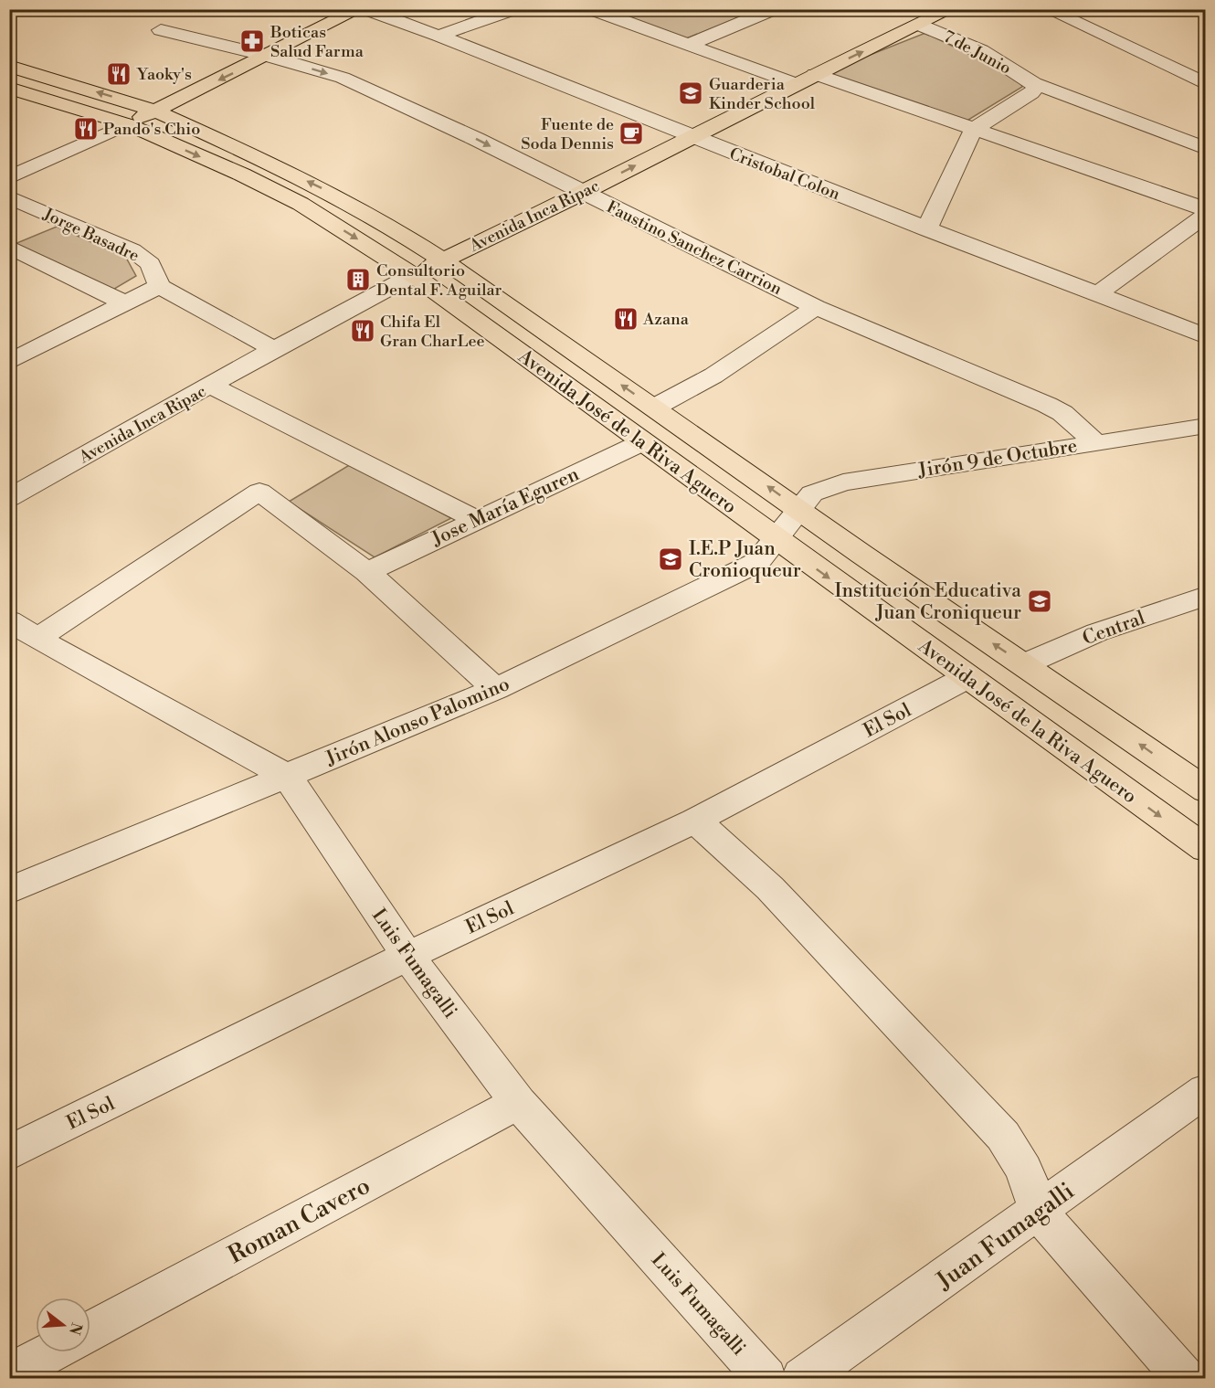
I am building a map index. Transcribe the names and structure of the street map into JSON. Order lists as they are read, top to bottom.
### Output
{
  "streets": {
    "main road": ["Avenida Inca Ripac", "Avenida José de la Riva Aguero"],
    "street": [
      "7 de Junio",
      "Cristobal Colon",
      "Jorge Basadre",
      "Faustino Sanchez Carrion",
      "Jirón 9 de Octubre",
      "Jose María Eguren",
      "Central",
      "El Sol",
      "Jirón Alonso Palomino",
      "Luis Fumagalli",
      "Roman Cavero",
      "Juan Fumagalli"
    ]
  },
  "crossings": [
    ["7 de Junio", "Avenida Inca Ripac"],
    ["Cristobal Colon", "Avenida Inca Ripac"],
    ["Avenida Inca Ripac", "Faustino Sanchez Carrion"],
    ["Avenida Inca Ripac", "Avenida José de la Riva Aguero"],
    ["Faustino Sanchez Carrion", "Jirón 9 de Octubre"],
    ["Avenida José de la Riva Aguero", "Jirón 9 de Octubre"],
    ["Avenida José de la Riva Aguero", "Jose María Eguren"],
    ["Avenida José de la Riva Aguero", "Central"],
    ["Avenida José de la Riva Aguero", "El Sol"],
    ["Avenida José de la Riva Aguero", "Jirón Alonso Palomino"],
    ["Jirón 9 de Octubre", "Jirón Alonso Palomino"],
    ["El Sol", "Luis Fumagalli"],
    ["Jirón Alonso Palomino", "Luis Fumagalli"],
    ["Luis Fumagalli", "Roman Cavero"]
  ],
  "places": {
    "pharmacy": ["Boticas Salud Farma"],
    "restaurant": [
      "Yaoky's",
      "Pando's Chio",
      "Azana",
      "Chifa El Gran CharLee"
    ],
    "school or university": ["Guarderia Kinder School", "I.E.P Juan Cronioqueur", "Institución Educativa Juan Croniqueur"],
    "cafe": ["Fuente de Soda Dennis"],
    "building": ["Consultorio Dental F. Aguilar"]
  },
  "north": "right"
}
